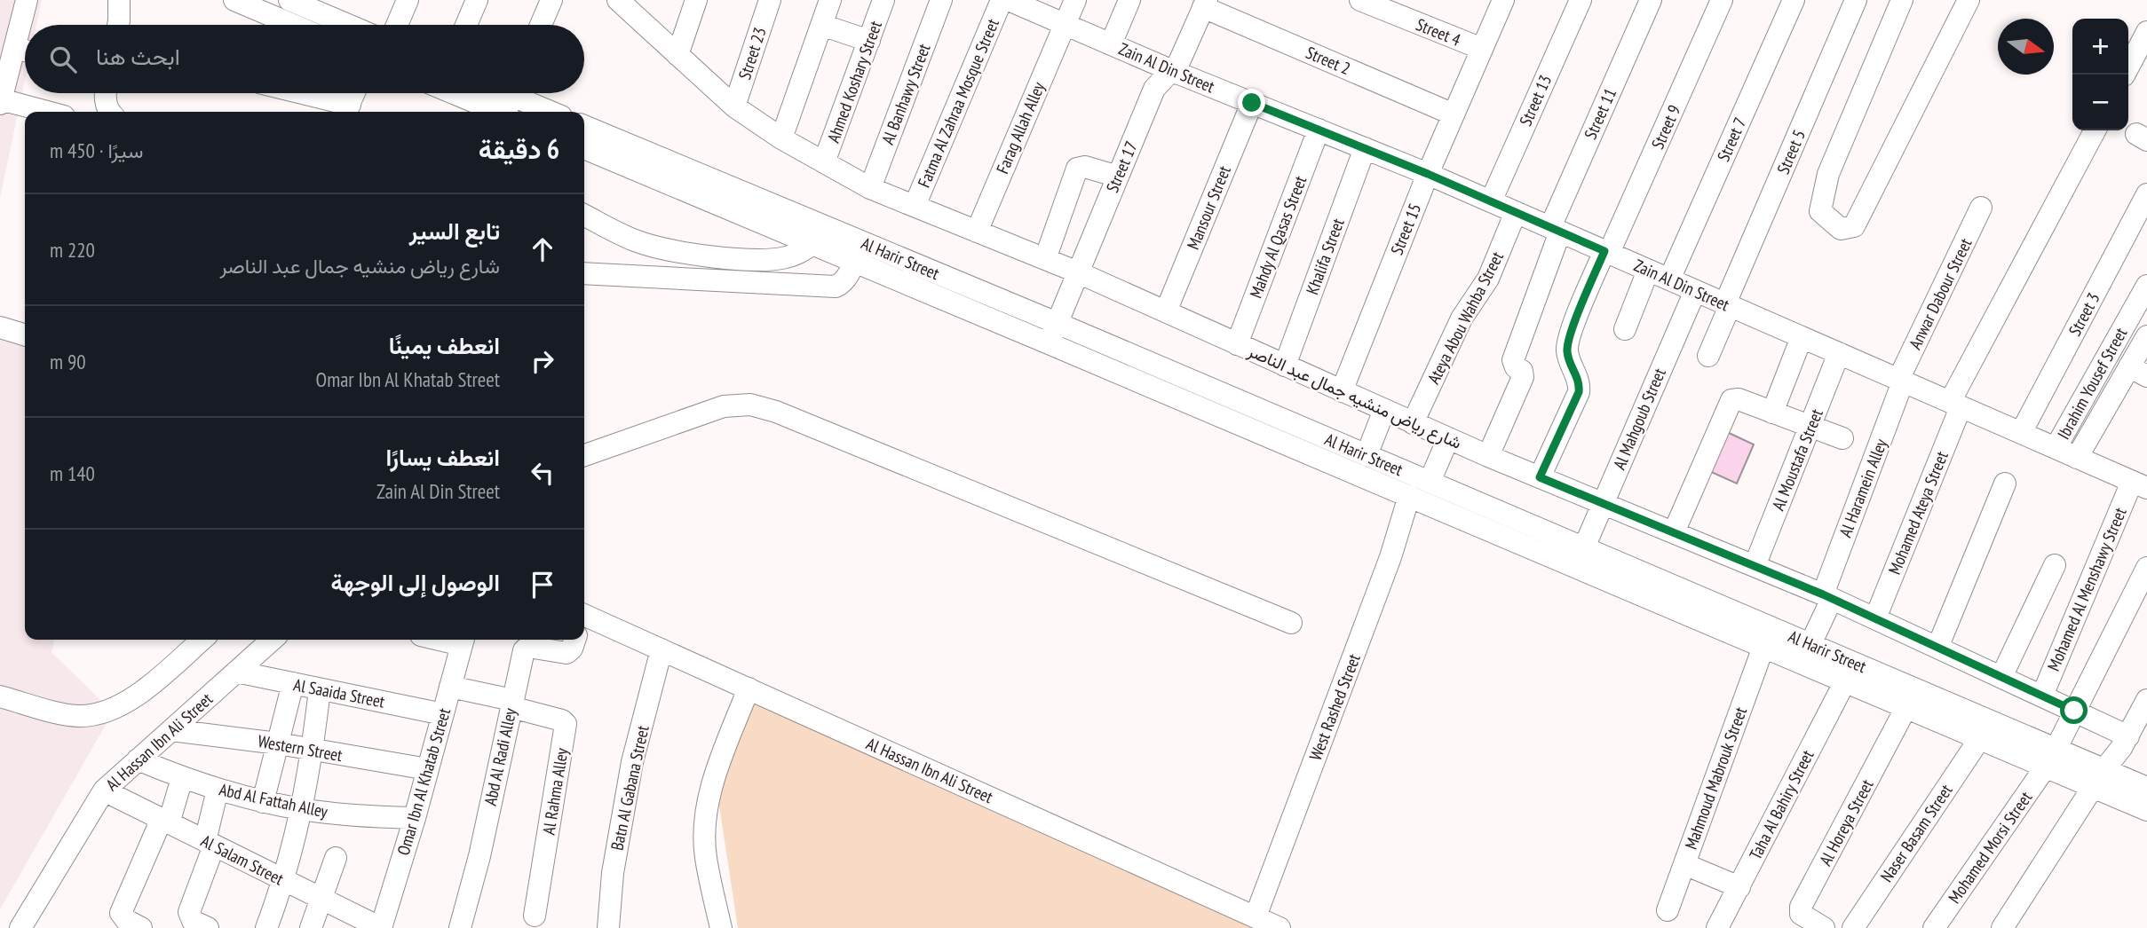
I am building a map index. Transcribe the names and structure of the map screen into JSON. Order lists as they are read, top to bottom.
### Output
{
  "streets": {
    "street": [
      "Street 4",
      "Street 23",
      "Street 2",
      "Zain Al Din Street",
      "Ahmed Koshary Street",
      "Al Banhawy Street",
      "Street 13",
      "Fatma Al Zahraa Mosque Street",
      "Street 11",
      "Street 9",
      "Farag Allah Alley",
      "Street 7",
      "Street 5",
      "Street 17",
      "Mansour Street",
      "Street 15",
      "Mahdy Al Qasas Street",
      "Khalifa Street",
      "Al Harir Street",
      "Anwar Dabour Street",
      "Street 3",
      "Ateya Abou Wahba Street",
      "Ibrahim Yousef Street",
      "شارع رياض منشيه جمال عبد الناصر",
      "Al Mahgoub Street",
      "Al Moustafa Street",
      "Al Haramein Alley",
      "Mohamed Ateya Street",
      "Mohamed Al Menshawy Street",
      "Al Saaida Street",
      "West Rashed Street",
      "Al Hassan Ibn Ali Street",
      "Western Street",
      "Abd Al Radi Alley",
      "Mahmoud Mabrouk Street",
      "Omar Ibn Al Khatab Street",
      "Batn Al Gabana Street",
      "Al Rahma Alley",
      "Abd Al Fattah Alley",
      "Taha Al Bahiry Street",
      "Al Horeya Street",
      "Naser Basam Street",
      "Mohamed Morsi Street",
      "Al Salam Street"
    ]
  },
  "crossings": [
    ["Street 4", "Street 15"],
    ["Street 23", "شارع رياض منشيه جمال عبد الناصر"],
    ["Street 2", "Street 17"],
    ["Street 2", "Street 15"],
    ["Zain Al Din Street", "Street 13"],
    ["Zain Al Din Street", "Street 11"],
    ["Zain Al Din Street", "Street 9"],
    ["Zain Al Din Street", "Farag Allah Alley"],
    ["Zain Al Din Street", "Street 7"],
    ["Zain Al Din Street", "Street 5"],
    ["Zain Al Din Street", "Street 17"],
    ["Zain Al Din Street", "Mansour Street"],
    ["Zain Al Din Street", "Street 15"],
    ["Zain Al Din Street", "Mahdy Al Qasas Street"],
    ["Zain Al Din Street", "Khalifa Street"],
    ["Zain Al Din Street", "Anwar Dabour Street"],
    ["Zain Al Din Street", "Street 3"],
    ["Zain Al Din Street", "Ateya Abou Wahba Street"],
    ["Zain Al Din Street", "Ibrahim Yousef Street"],
    ["Zain Al Din Street", "Al Mahgoub Street"],
    ["Zain Al Din Street", "Al Moustafa Street"],
    ["Zain Al Din Street", "Al Haramein Alley"],
    ["Zain Al Din Street", "Mohamed Ateya Street"],
    ["Zain Al Din Street", "Mohamed Al Menshawy Street"],
    ["Ahmed Koshary Street", "شارع رياض منشيه جمال عبد الناصر"],
    ["Al Banhawy Street", "شارع رياض منشيه جمال عبد الناصر"],
    ["Fatma Al Zahraa Mosque Street", "شارع رياض منشيه جمال عبد الناصر"],
    ["Street 11", "شارع رياض منشيه جمال عبد الناصر"],
    ["Farag Allah Alley", "شارع رياض منشيه جمال عبد الناصر"],
    ["Street 17", "Al Harir Street"],
    ["Street 17", "شارع رياض منشيه جمال عبد الناصر"],
    ["Mansour Street", "شارع رياض منشيه جمال عبد الناصر"],
    ["Street 15", "شارع رياض منشيه جمال عبد الناصر"],
    ["Mahdy Al Qasas Street", "شارع رياض منشيه جمال عبد الناصر"],
    ["Khalifa Street", "شارع رياض منشيه جمال عبد الناصر"],
    ["Al Harir Street", "Al Mahgoub Street"],
    ["Al Harir Street", "Al Haramein Alley"],
    ["Al Harir Street", "West Rashed Street"],
    ["Al Harir Street", "Mahmoud Mabrouk Street"],
    ["Al Harir Street", "Taha Al Bahiry Street"],
    ["Al Harir Street", "Al Horeya Street"],
    ["Al Harir Street", "Naser Basam Street"],
    ["Al Harir Street", "Mohamed Morsi Street"],
    ["Anwar Dabour Street", "Al Haramein Alley"],
    ["Ateya Abou Wahba Street", "شارع رياض منشيه جمال عبد الناصر"],
    ["شارع رياض منشيه جمال عبد الناصر", "Al Mahgoub Street"],
    ["شارع رياض منشيه جمال عبد الناصر", "Al Moustafa Street"],
    ["شارع رياض منشيه جمال عبد الناصر", "Al Haramein Alley"],
    ["شارع رياض منشيه جمال عبد الناصر", "Mohamed Ateya Street"],
    ["شارع رياض منشيه جمال عبد الناصر", "Mohamed Al Menshawy Street"],
    ["شارع رياض منشيه جمال عبد الناصر", "Mohamed Morsi Street"],
    ["Al Saaida Street", "Al Hassan Ibn Ali Street"],
    ["Al Saaida Street", "Omar Ibn Al Khatab Street"],
    ["West Rashed Street", "Al Hassan Ibn Ali Street"],
    ["Al Hassan Ibn Ali Street", "Western Street"],
    ["Al Hassan Ibn Ali Street", "Batn Al Gabana Street"],
    ["Al Hassan Ibn Ali Street", "Abd Al Fattah Alley"],
    ["Al Hassan Ibn Ali Street", "Al Salam Street"],
    ["Western Street", "Omar Ibn Al Khatab Street"],
    ["Abd Al Radi Alley", "Al Rahma Alley"],
    ["Omar Ibn Al Khatab Street", "Abd Al Fattah Alley"],
    ["Omar Ibn Al Khatab Street", "Al Salam Street"]
  ],
  "north": "right",
  "page": {
    "map_buttons": ["+", "−"],
    "search": "ابحث هنا",
    "heading": ["6 دقيقة", "سيرًا · 450 m"],
    "list": [
      ["تابع السير", "شارع رياض منشيه جمال عبد الناصر", "220 m"],
      ["انعطف يمينًا", "Omar Ibn Al Khatab Street", "90 m"],
      ["انعطف يسارًا", "Zain Al Din Street", "140 m"],
      "الوصول إلى الوجهة"
    ]
  }
}
